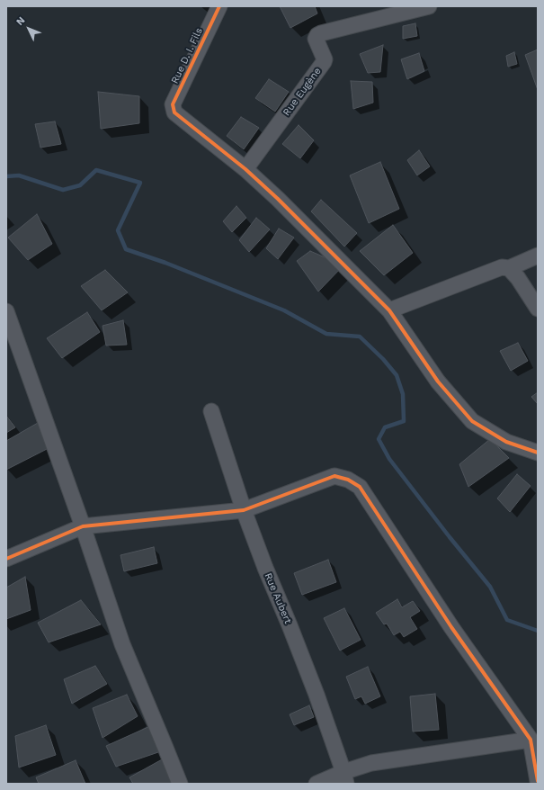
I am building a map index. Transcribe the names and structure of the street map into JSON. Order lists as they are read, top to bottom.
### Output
{
  "streets": {
    "street": ["Rue D. I. Fils", "Rue Eugène", "Rue Aubert"]
  },
  "crossings": [
    ["Rue D. I. Fils", "Rue Eugène"]
  ],
  "north": "top left"
}
